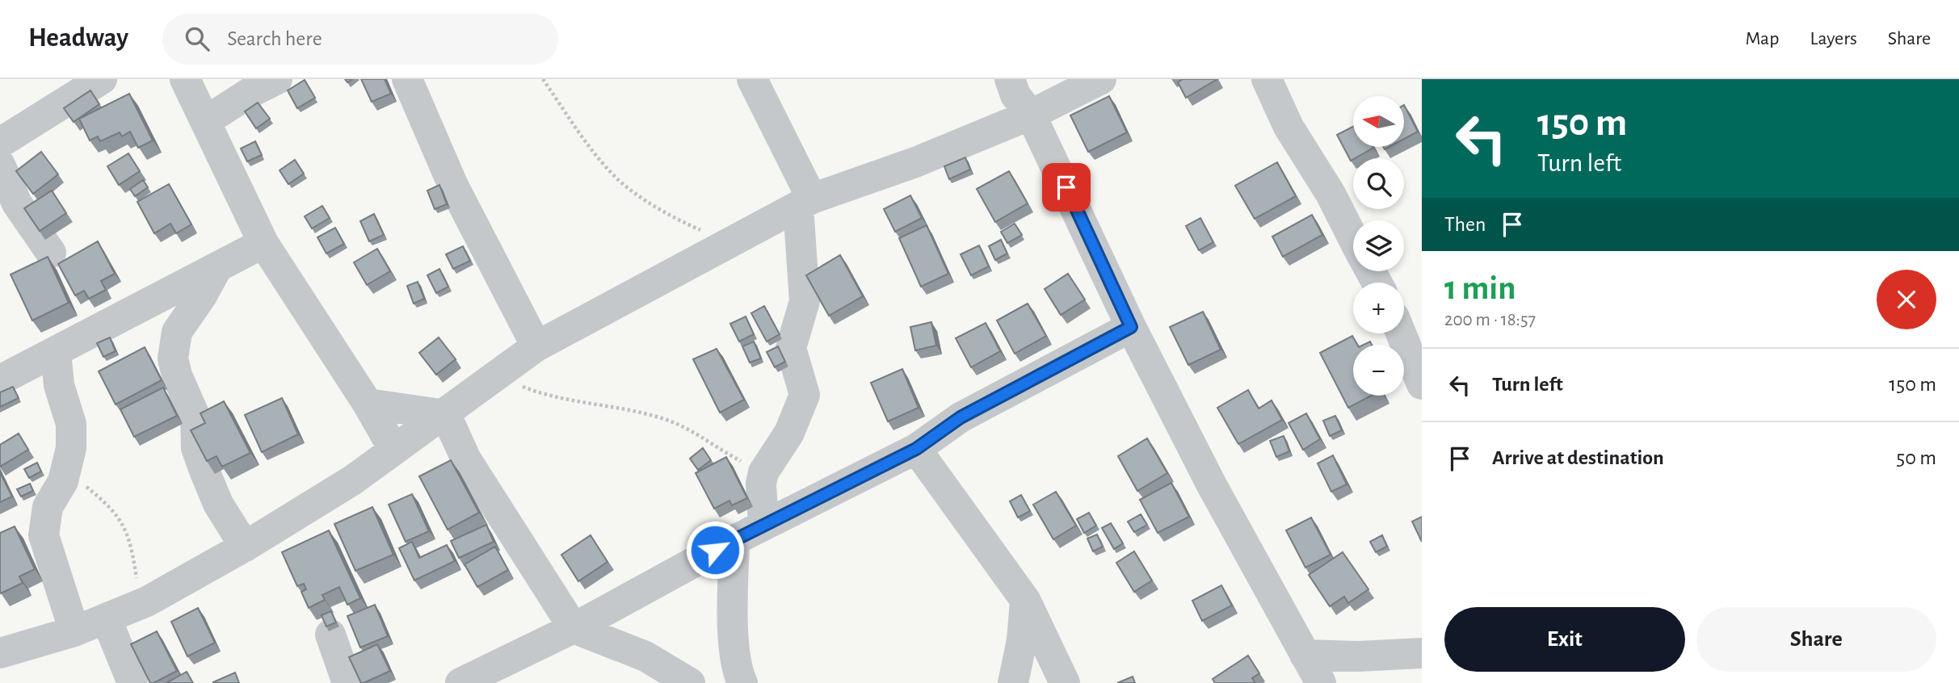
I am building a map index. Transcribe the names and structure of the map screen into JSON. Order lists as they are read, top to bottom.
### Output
{
  "north": "left",
  "page": {
    "header": "Headway",
    "search": "Search here",
    "nav": ["Map", "Layers", "Share"],
    "turn": ["150 m", "Turn left"],
    "map_buttons": ["+", "−"],
    "then": "Then",
    "heading": ["1 min", "200 m · 18:57"],
    "list": [
      {
        "name": "Turn left",
        "value": "150 m"
      },
      {
        "name": "Arrive at destination",
        "value": "50 m"
      }
    ],
    "buttons": ["Exit", "Share"]
  }
}
